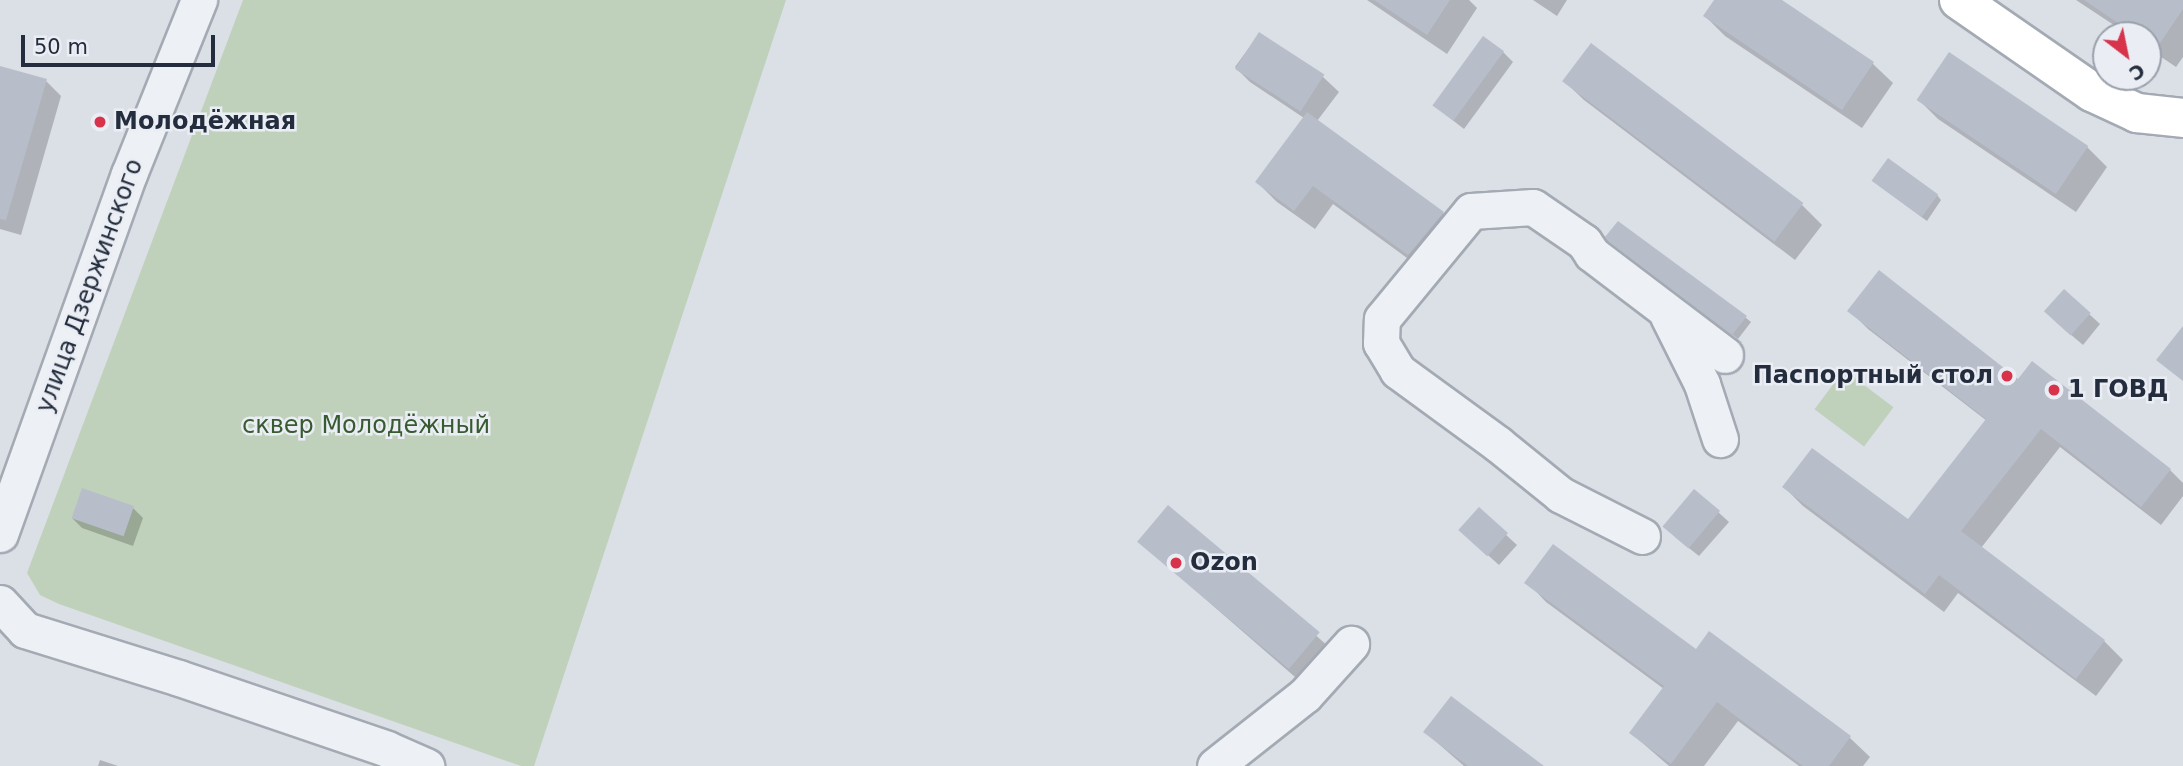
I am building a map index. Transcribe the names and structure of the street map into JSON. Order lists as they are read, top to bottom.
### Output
{
  "streets": {
    "street": ["улица Дзержинского"]
  },
  "parks": ["сквер Молодёжный"],
  "places": [
    "Молодёжная",
    "Паспортный стол",
    "1 ГОВД",
    "Ozon"
  ],
  "scale_bar": "50 m",
  "north": "bottom right"
}
